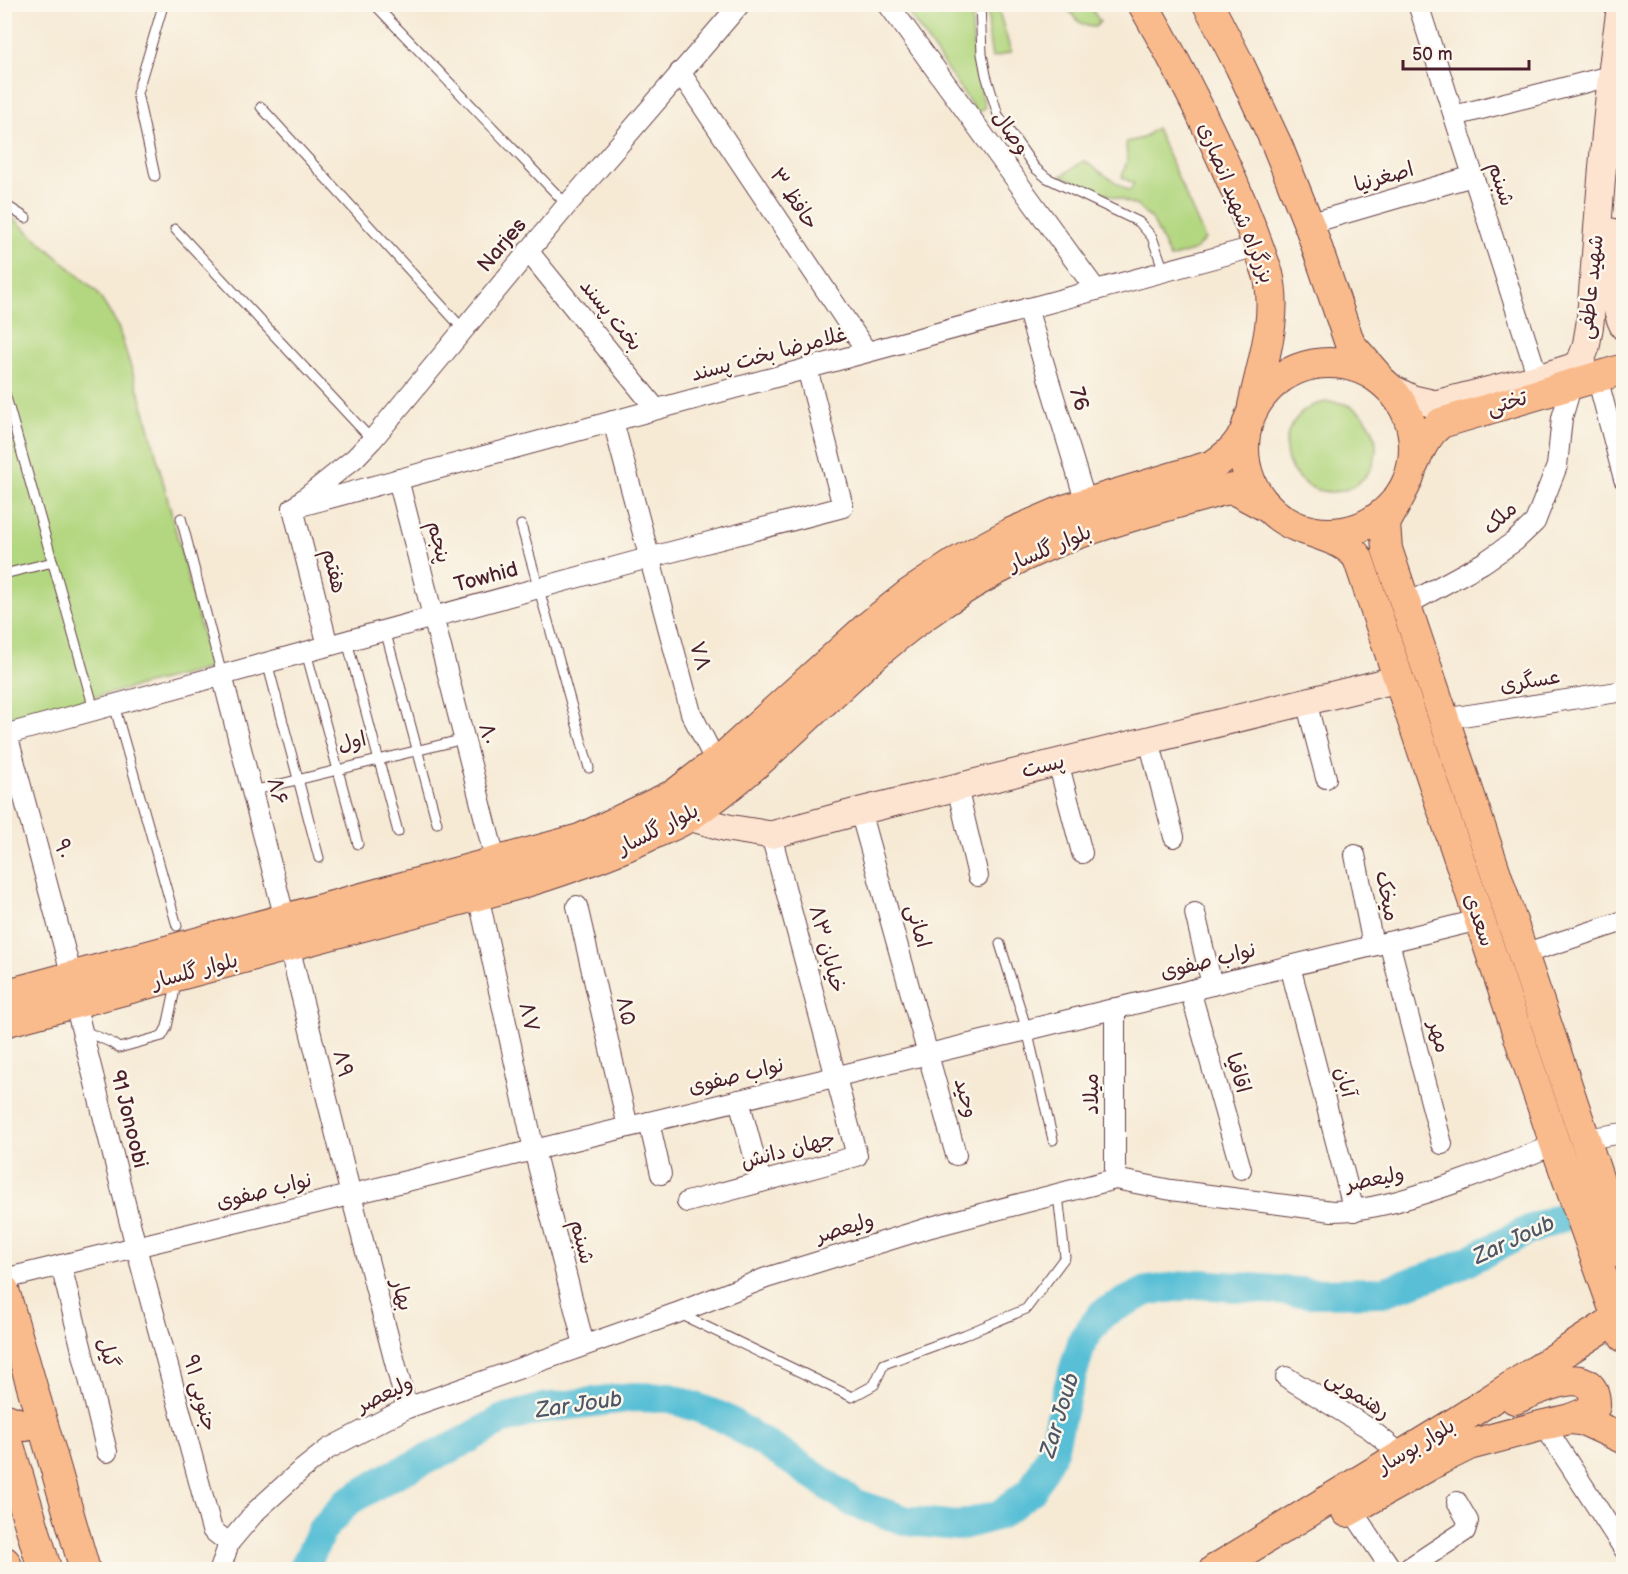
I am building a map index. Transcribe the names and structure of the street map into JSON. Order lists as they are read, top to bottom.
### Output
{
  "streets": {
    "main road": [
      "بزرگراه شهید انصاری",
      "تختی",
      "بلوار گلسار",
      "سعدی",
      "بلوار بوسار"
    ],
    "street": [
      "وصال",
      "اصغرنیا",
      "شبنم",
      "حافظ ۳",
      "Narjes",
      "شهید عاطفی",
      "بخت پسند",
      "غلامرضا بخت پسند",
      "76",
      "ملک",
      "پنجم",
      "هفتم",
      "Towhid",
      "۷۸",
      "عسگری",
      "۸۰",
      "پست",
      "۸۶",
      "۹۰",
      "میخک",
      "امانی",
      "خیابان ۸۳",
      "نواب صفوی",
      "۸۵",
      "۸۷",
      "مهر",
      "۸۹",
      "اقاقیا",
      "آبان",
      "میلاد",
      "وحید",
      "91 Jonoobi",
      "جهان دانش",
      "ولیعصر",
      "بهار",
      "گیل",
      "۹۱ جنوبی",
      "رهنمویی"
    ],
    "lane": ["اول"]
  },
  "crossings": [
    ["وصال", "غلامرضا بخت پسند"],
    ["اصغرنیا", "شبنم"],
    ["شبنم", "تختی"],
    ["شبنم", "نواب صفوی"],
    ["شبنم", "۸۷"],
    ["شبنم", "ولیعصر"],
    ["حافظ ۳", "Narjes"],
    ["حافظ ۳", "غلامرضا بخت پسند"],
    ["بزرگراه شهید انصاری", "غلامرضا بخت پسند"],
    ["بزرگراه شهید انصاری", "تختی"],
    ["بزرگراه شهید انصاری", "بلوار گلسار"],
    ["بزرگراه شهید انصاری", "سعدی"],
    ["Narjes", "بخت پسند"],
    ["Narjes", "غلامرضا بخت پسند"],
    ["Narjes", "هفتم"],
    ["شهید عاطفی", "تختی"],
    ["شهید عاطفی", "ملک"],
    ["بخت پسند", "غلامرضا بخت پسند"],
    ["غلامرضا بخت پسند", "76"],
    ["غلامرضا بخت پسند", "پنجم"],
    ["غلامرضا بخت پسند", "هفتم"],
    ["غلامرضا بخت پسند", "Towhid"],
    ["76", "بلوار گلسار"],
    ["تختی", "ملک"],
    ["تختی", "بلوار گلسار"],
    ["تختی", "سعدی"],
    ["ملک", "سعدی"],
    ["پنجم", "Towhid"],
    ["پنجم", "۸۰"],
    ["بلوار گلسار", "۷۸"],
    ["بلوار گلسار", "۸۰"],
    ["بلوار گلسار", "پست"],
    ["بلوار گلسار", "۸۶"],
    ["بلوار گلسار", "۹۰"],
    ["بلوار گلسار", "سعدی"],
    ["بلوار گلسار", "۸۷"],
    ["بلوار گلسار", "۸۹"],
    ["بلوار گلسار", "91 Jonoobi"],
    ["هفتم", "Towhid"],
    ["Towhid", "۷۸"],
    ["Towhid", "۸۰"],
    ["Towhid", "۸۶"],
    ["Towhid", "۹۰"],
    ["عسگری", "سعدی"],
    ["۸۰", "اول"],
    ["اول", "۸۶"],
    ["پست", "سعدی"],
    ["پست", "امانی"],
    ["پست", "خیابان ۸۳"],
    ["۸۶", "۸۹"],
    ["۹۰", "91 Jonoobi"],
    ["میخک", "نواب صفوی"],
    ["میخک", "مهر"],
    ["سعدی", "نواب صفوی"],
    ["سعدی", "ولیعصر"],
    ["سعدی", "بلوار بوسار"],
    ["امانی", "نواب صفوی"],
    ["امانی", "وحید"],
    ["خیابان ۸۳", "نواب صفوی"],
    ["خیابان ۸۳", "جهان دانش"],
    ["نواب صفوی", "۸۵"],
    ["نواب صفوی", "۸۷"],
    ["نواب صفوی", "مهر"],
    ["نواب صفوی", "۸۹"],
    ["نواب صفوی", "اقاقیا"],
    ["نواب صفوی", "آبان"],
    ["نواب صفوی", "میلاد"],
    ["نواب صفوی", "وحید"],
    ["نواب صفوی", "91 Jonoobi"],
    ["نواب صفوی", "جهان دانش"],
    ["نواب صفوی", "بهار"],
    ["نواب صفوی", "گیل"],
    ["نواب صفوی", "۹۱ جنوبی"],
    ["۸۹", "بهار"],
    ["آبان", "ولیعصر"],
    ["میلاد", "ولیعصر"],
    ["91 Jonoobi", "۹۱ جنوبی"],
    ["ولیعصر", "بهار"],
    ["ولیعصر", "۹۱ جنوبی"],
    ["رهنمویی", "بلوار بوسار"]
  ],
  "water": ["Zar Joub"],
  "scale_bar": "50 m"
}
